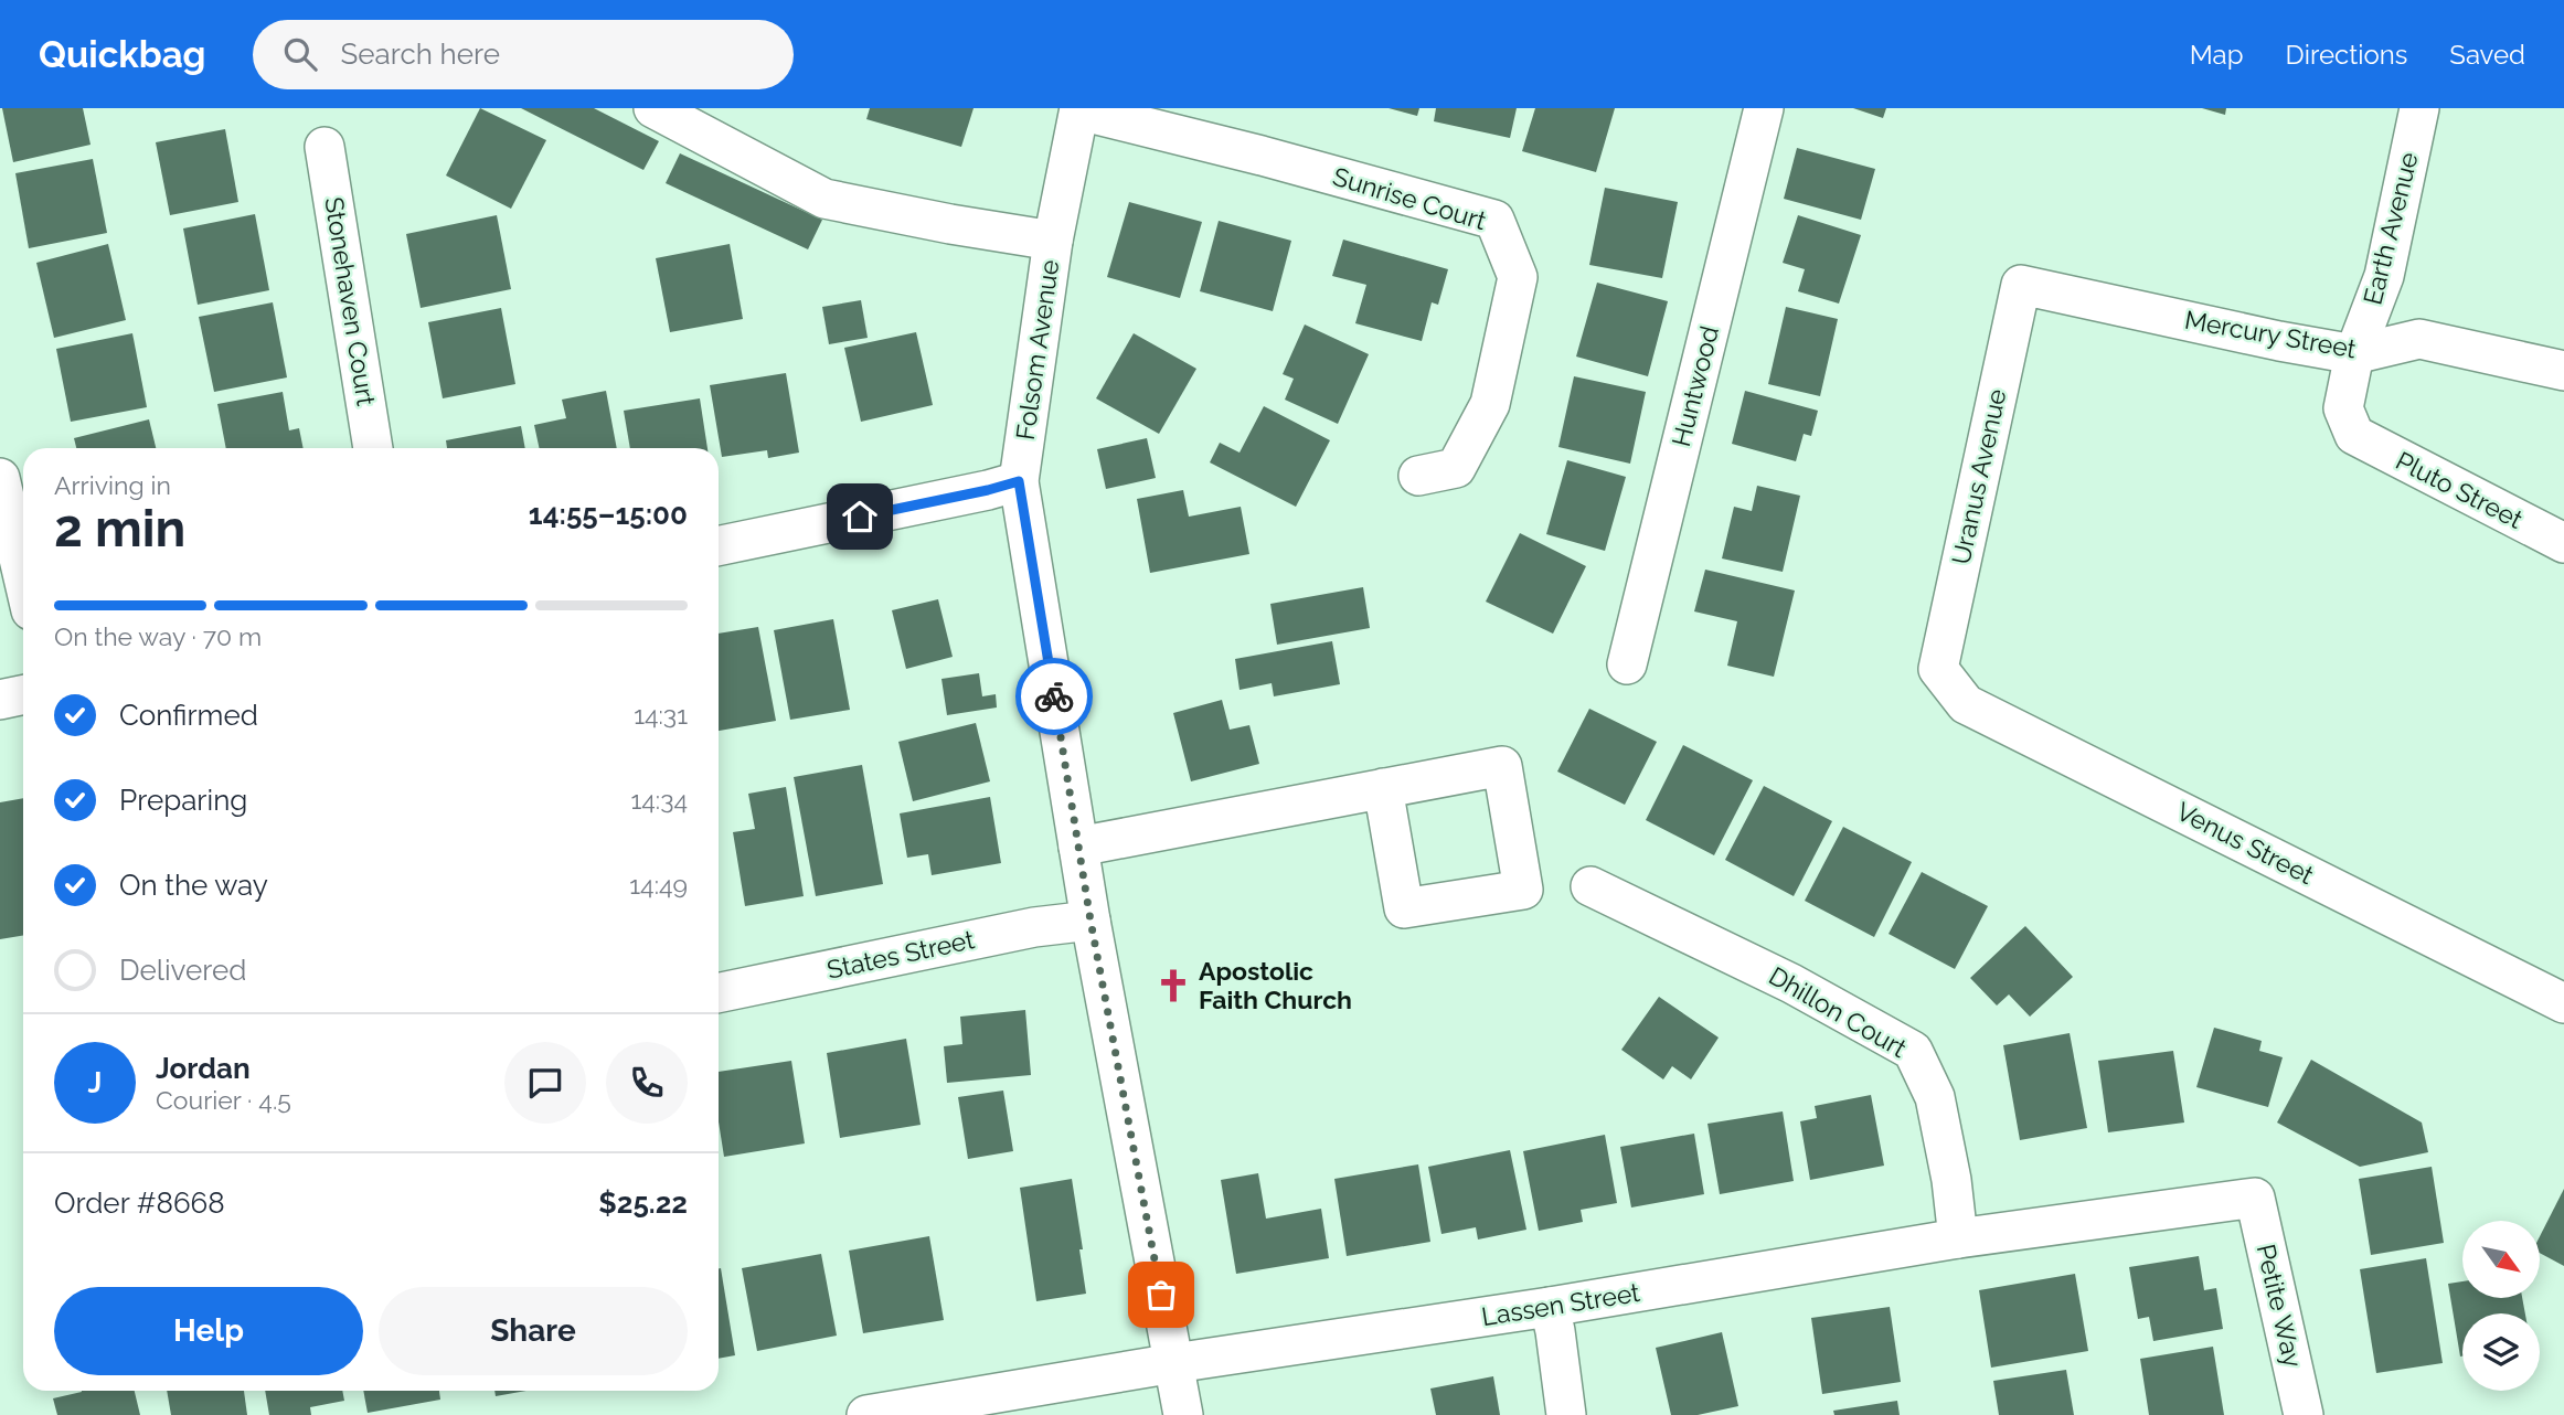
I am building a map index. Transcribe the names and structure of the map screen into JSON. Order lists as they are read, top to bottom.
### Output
{
  "streets": {
    "street": [
      "Sunrise Court",
      "Earth Avenue",
      "Stonehaven Court",
      "Mercury Street",
      "Folsom Avenue",
      "Huntwood",
      "Uranus Avenue",
      "Pluto Street",
      "Venus Street",
      "States Street",
      "Dhillon Court",
      "Lassen Street",
      "Petite Way"
    ]
  },
  "crossings": [
    ["Sunrise Court", "Folsom Avenue"],
    ["Earth Avenue", "Mercury Street"],
    ["Earth Avenue", "Pluto Street"],
    ["Mercury Street", "Uranus Avenue"],
    ["Folsom Avenue", "States Street"],
    ["Folsom Avenue", "Lassen Street"],
    ["Uranus Avenue", "Venus Street"],
    ["Dhillon Court", "Lassen Street"],
    ["Lassen Street", "Petite Way"]
  ],
  "places": {
    "church": ["Apostolic Faith Church"]
  },
  "north": "bottom right",
  "page": {
    "header": "Quickbag",
    "search": "Search here",
    "nav": ["Map", "Directions", "Saved"],
    "heading": ["2 min", "Arriving in", "14:55–15:00"],
    "panel": [
      "Jordan",
      "Courier · 4.5",
      "Order #8668",
      "$25.22"
    ],
    "bar": "On the way · 70 m",
    "list": [
      ["Confirmed", "14:31"],
      ["Preparing", "14:34"],
      ["On the way", "14:49"],
      "Delivered"
    ],
    "round": "J",
    "buttons": ["Help", "Share"]
  }
}
